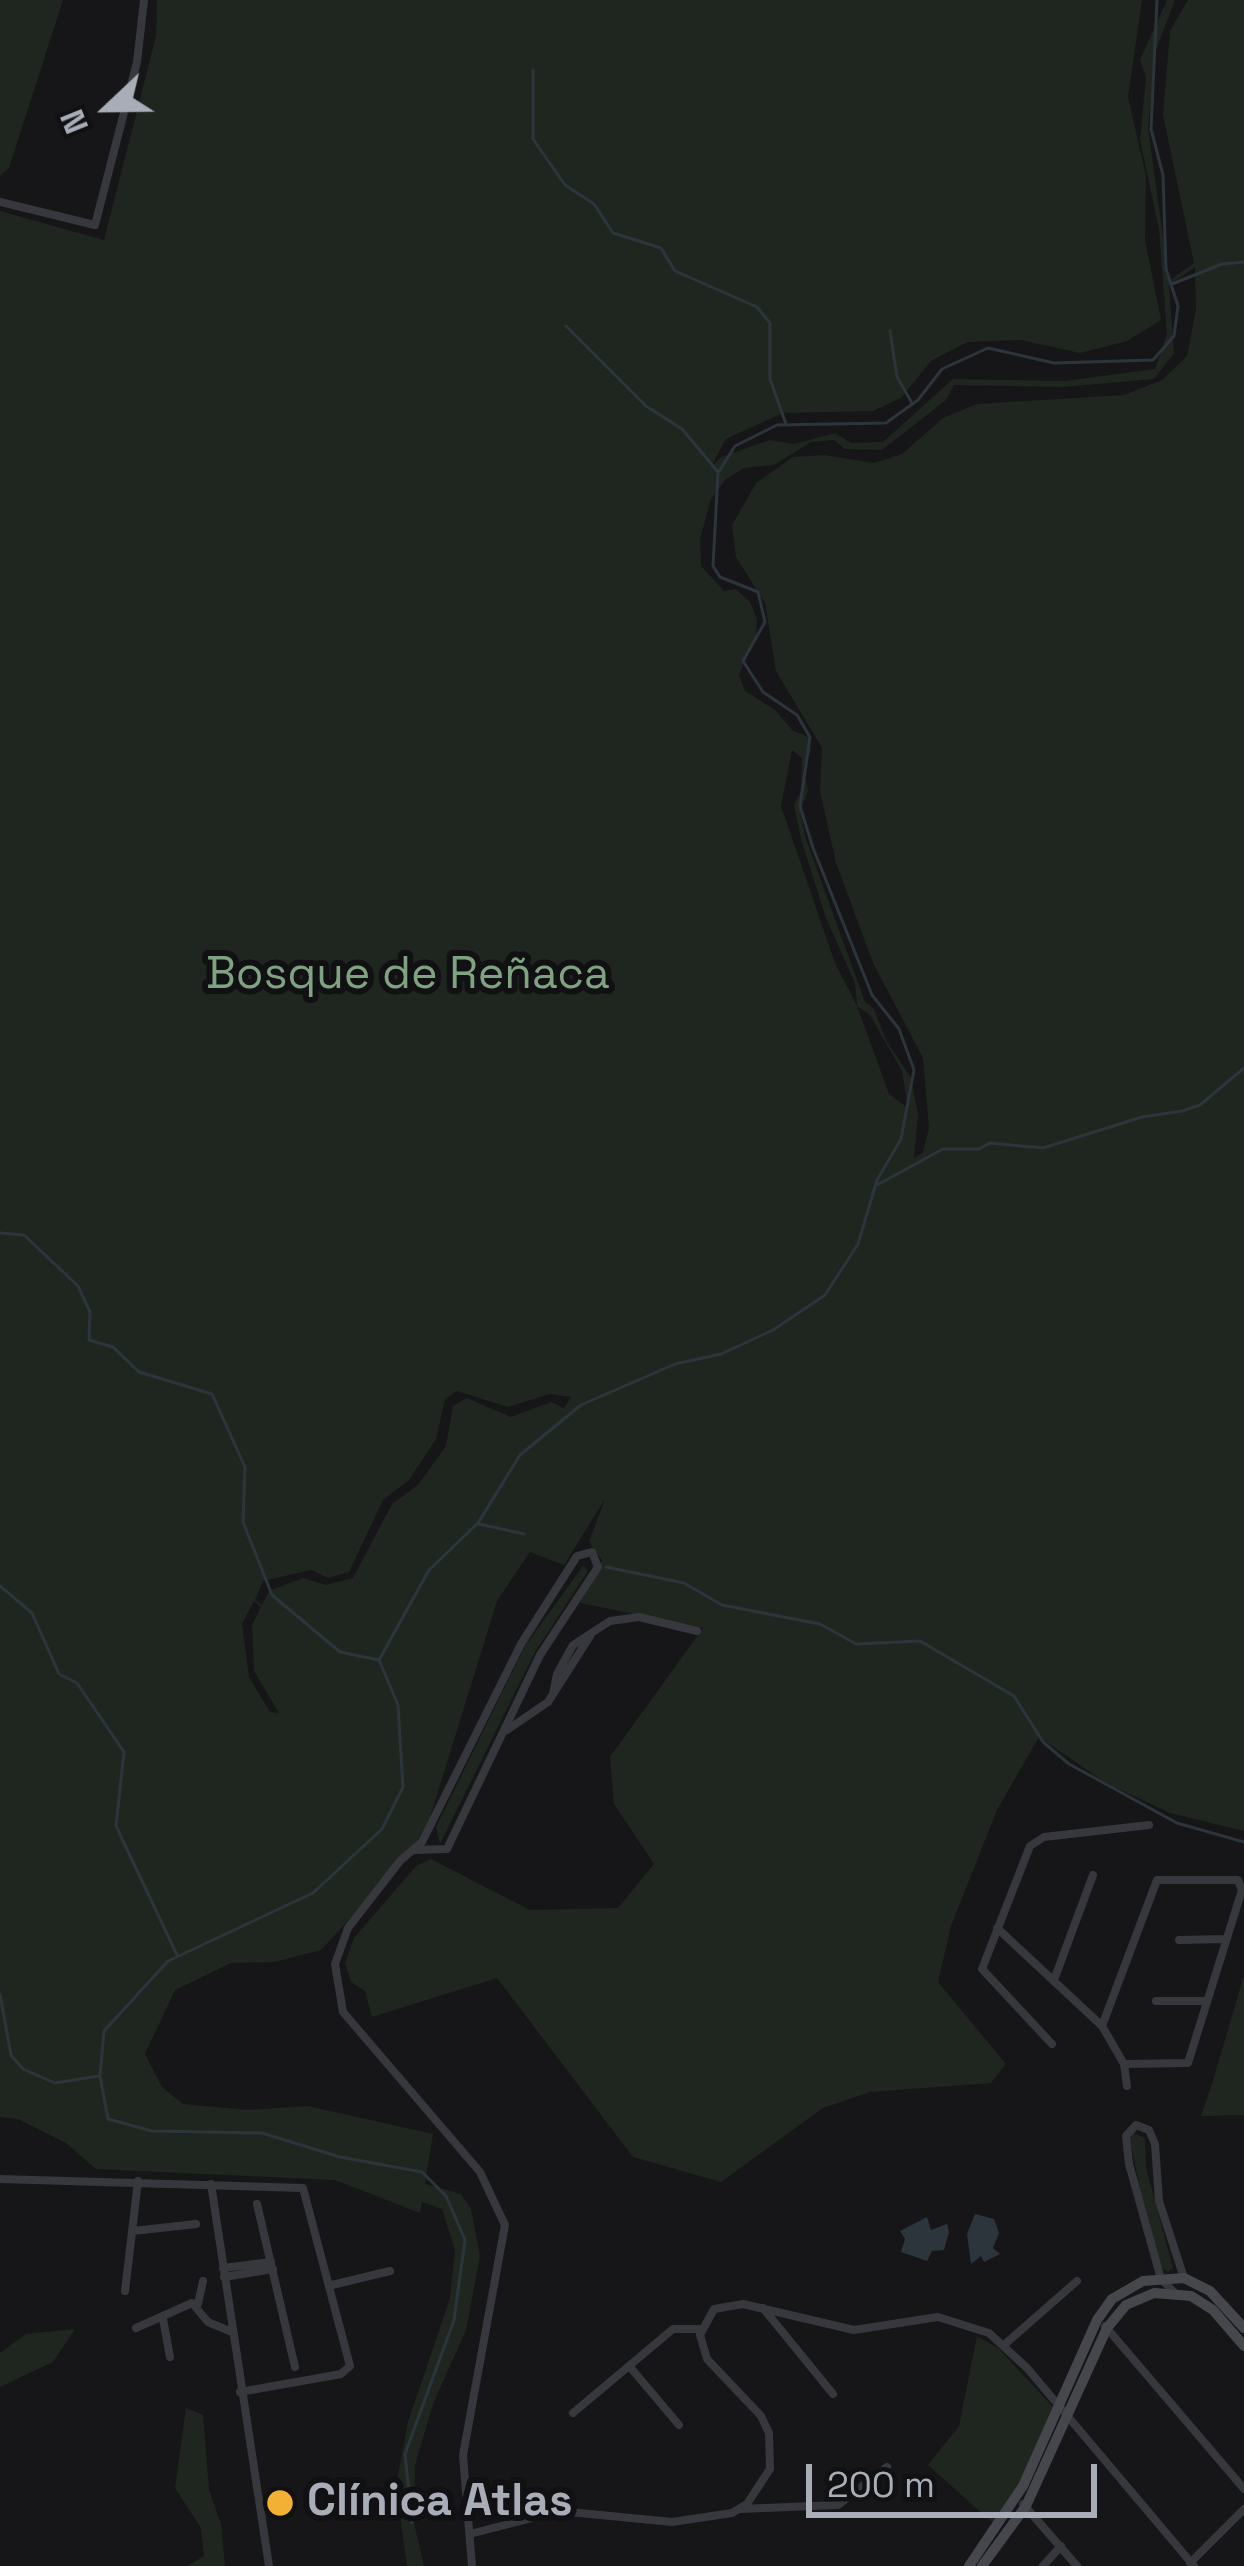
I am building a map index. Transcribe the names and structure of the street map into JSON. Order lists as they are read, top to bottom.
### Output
{
  "parks": ["Bosque de Reñaca"],
  "places": ["Clínica Atlas"],
  "scale_bar": "200 m",
  "north": "left"
}
